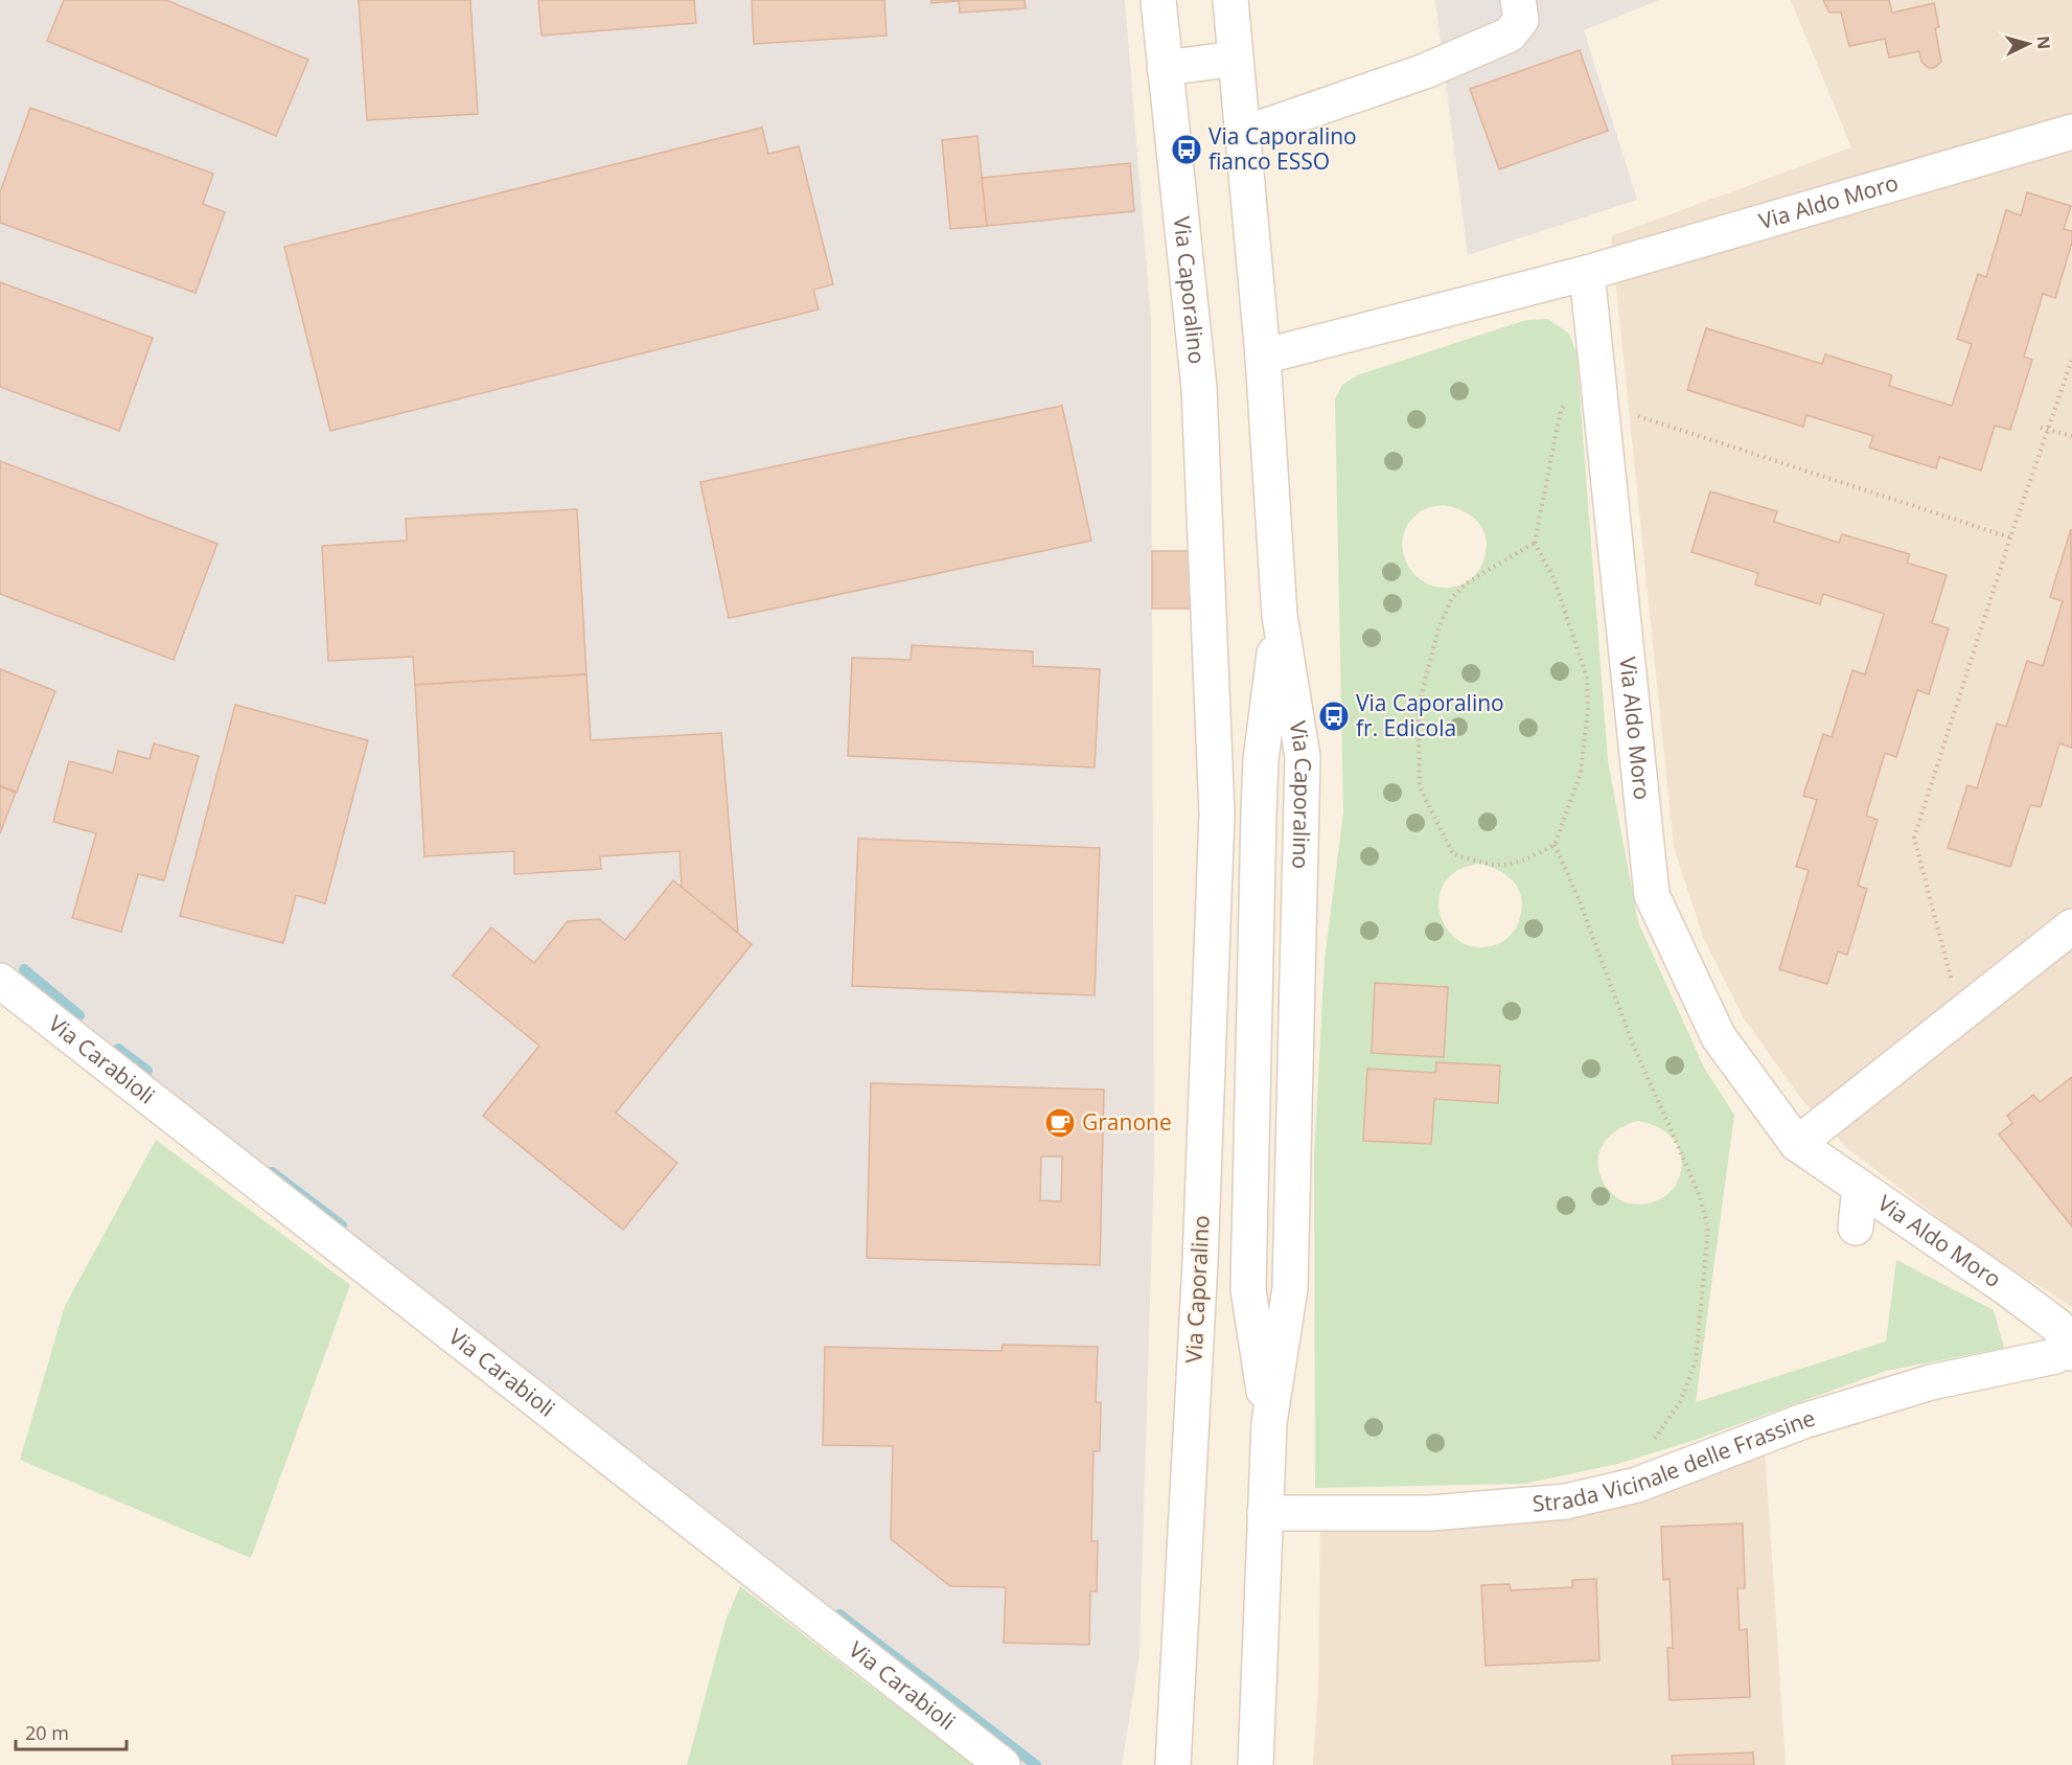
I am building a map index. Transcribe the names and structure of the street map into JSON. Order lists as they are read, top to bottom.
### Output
{
  "streets": {
    "street": [
      "Via Aldo Moro",
      "Via Caporalino",
      "Via Carabioli",
      "Strada Vicinale delle Frassine"
    ]
  },
  "crossings": [
    ["Via Aldo Moro", "Via Caporalino"],
    ["Via Aldo Moro", "Strada Vicinale delle Frassine"],
    ["Via Caporalino", "Strada Vicinale delle Frassine"]
  ],
  "places": {
    "bus stop": ["Via Caporalino fianco ESSO", "Via Caporalino fr. Edicola"],
    "cafe": ["Granone"]
  },
  "scale_bar": "20 m",
  "north": "right"
}
